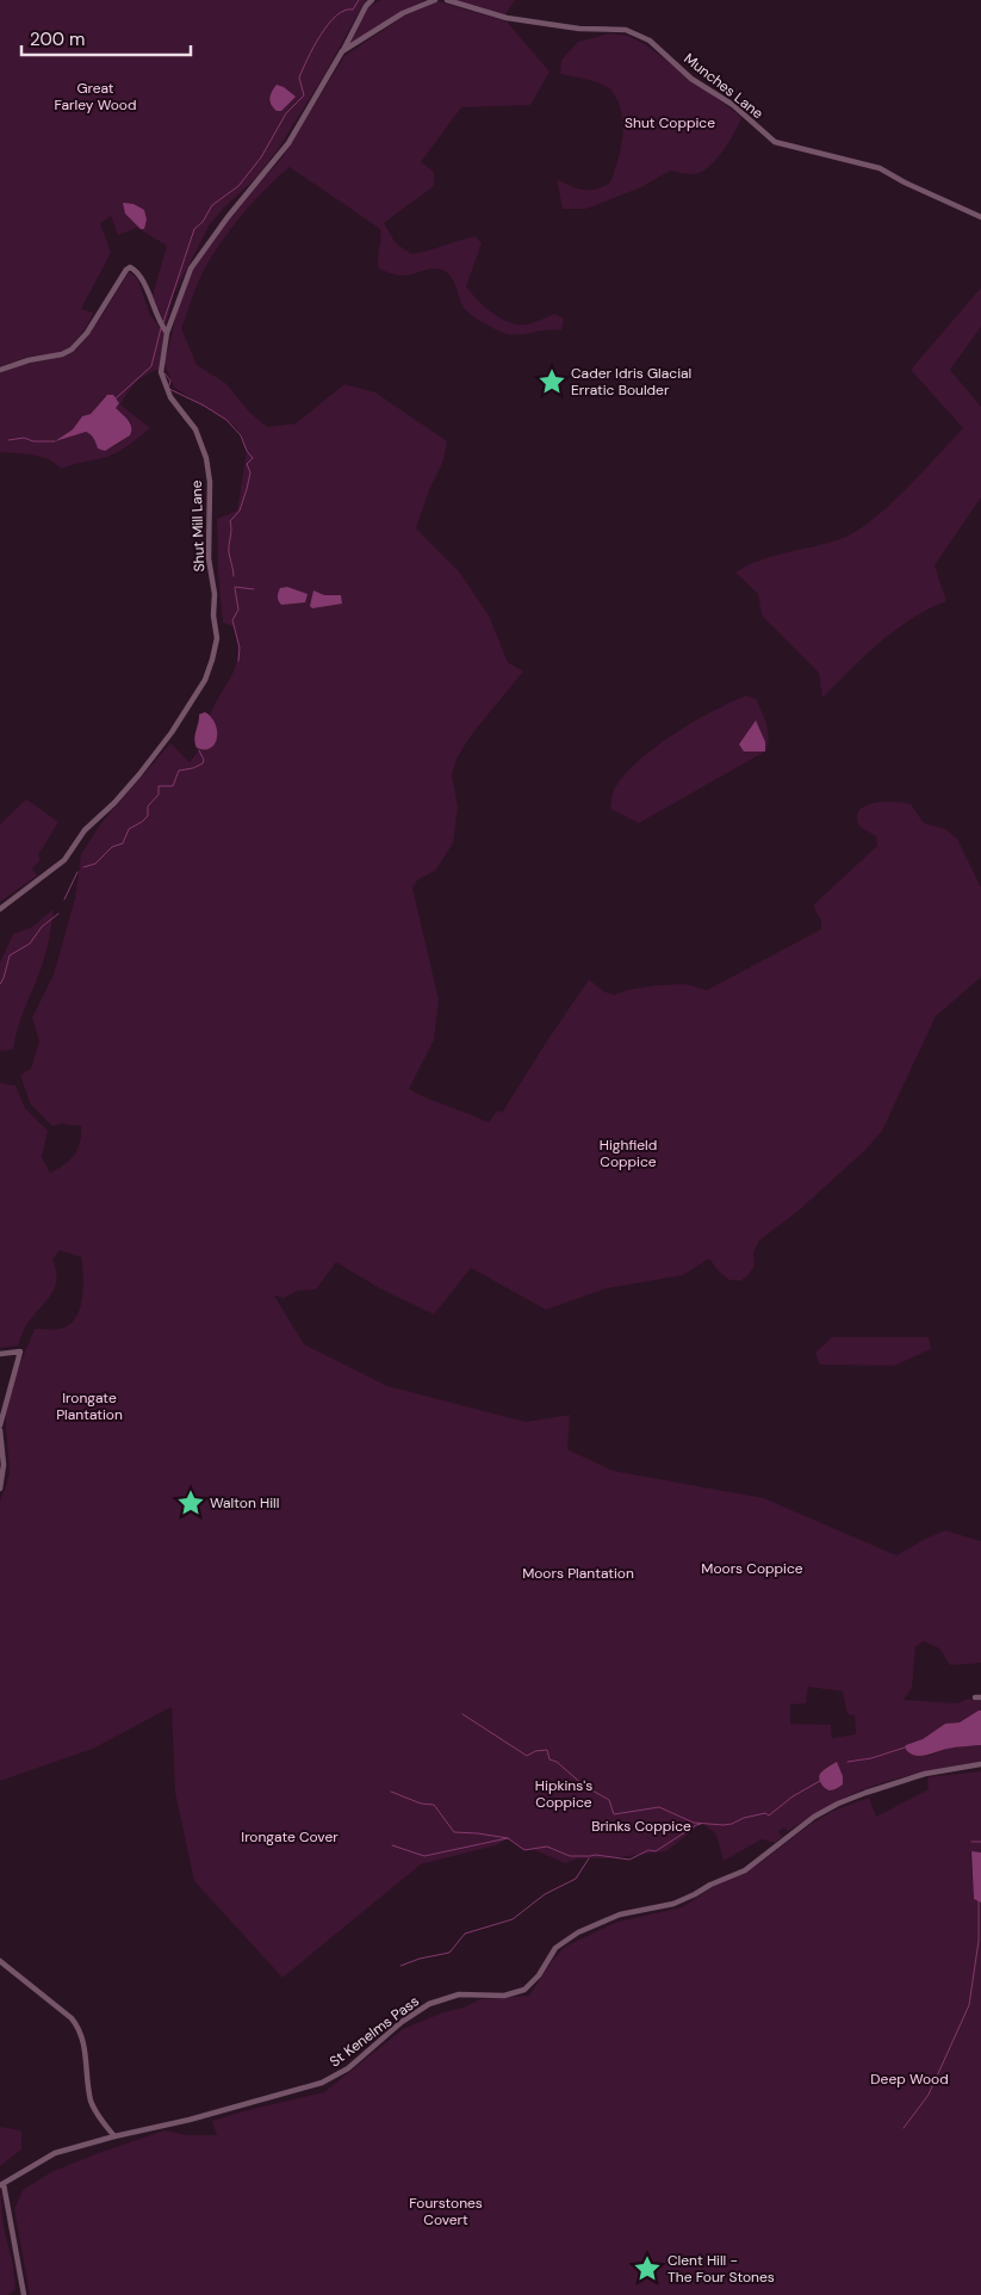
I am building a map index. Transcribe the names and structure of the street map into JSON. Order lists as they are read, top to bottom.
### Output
{
  "streets": {
    "street": ["Munches Lane", "Shut Mill Lane", "St Kenelms Pass"]
  },
  "parks": [
    "Great Farley Wood",
    "Shut Coppice",
    "Highfield Coppice",
    "Irongate Plantation",
    "Moors Coppice",
    "Moors Plantation",
    "Hipkins's Coppice",
    "Brinks Coppice",
    "Irongate Cover",
    "Deep Wood",
    "Fourstones Covert"
  ],
  "places": {
    "place": ["Cader Idris Glacial Erratic Boulder", "Walton Hill", "Clent Hill - The Four Stones"]
  },
  "scale_bar": "200 m"
}
